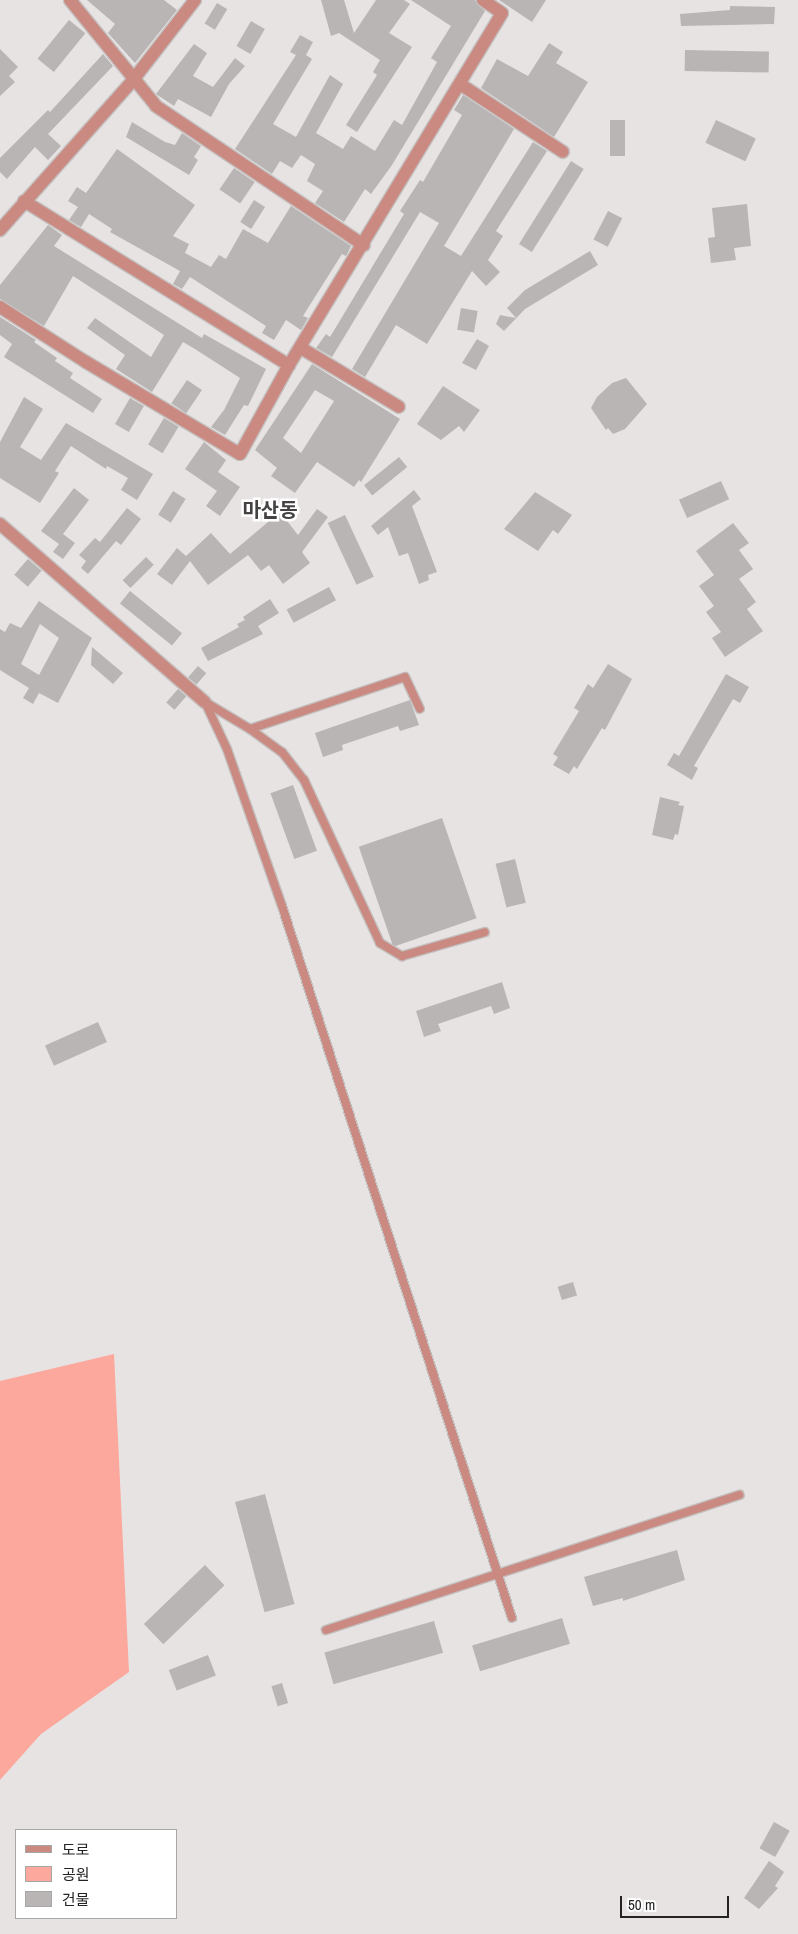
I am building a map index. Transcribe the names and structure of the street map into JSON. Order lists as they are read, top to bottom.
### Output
{
  "districts": ["마산동"],
  "legend": ["도로", "공원", "건물"],
  "scale_bar": "50 m"
}
